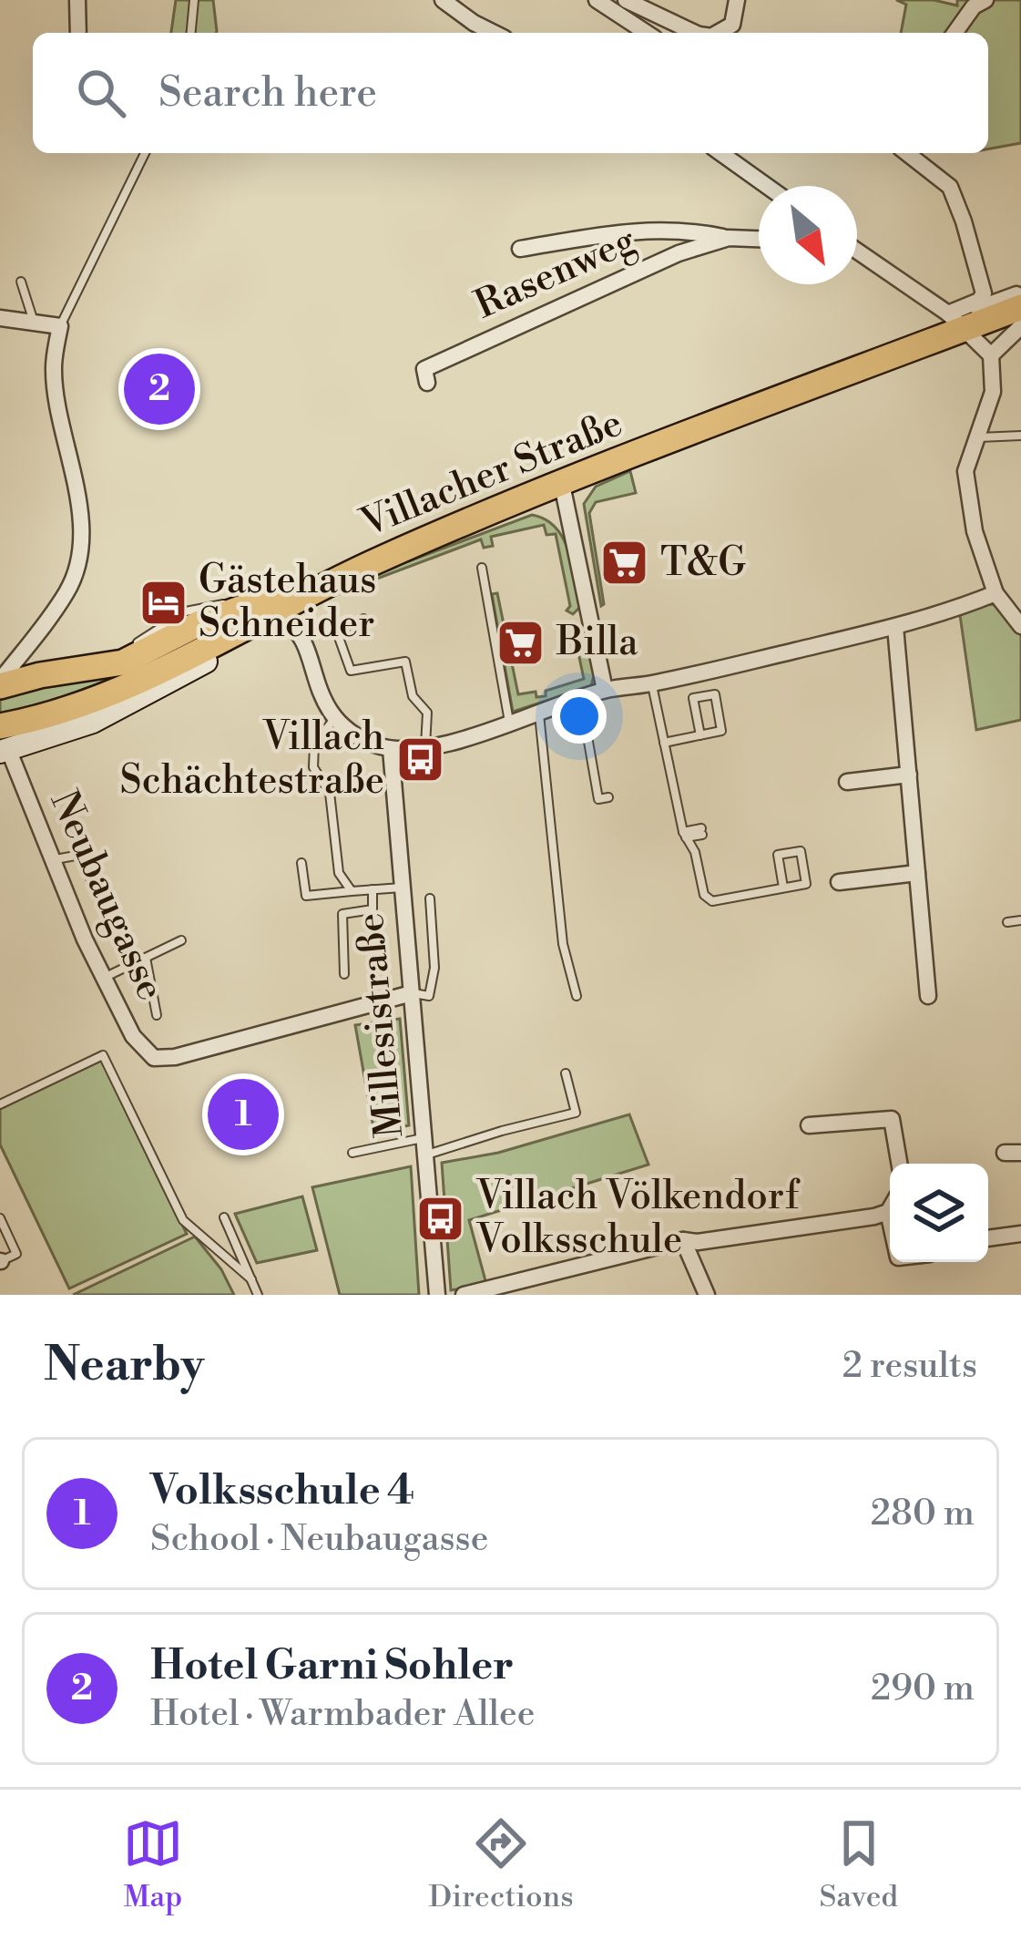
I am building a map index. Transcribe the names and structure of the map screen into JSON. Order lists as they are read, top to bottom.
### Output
{
  "streets": {
    "main road": ["Villacher Straße"],
    "street": ["Rasenweg", "Neubaugasse", "Millesistraße"]
  },
  "crossings": [
    ["Villacher Straße", "Neubaugasse"],
    ["Neubaugasse", "Millesistraße"]
  ],
  "places": {
    "supermarket": ["T&G", "Billa"],
    "hotel": ["Gästehaus Schneider"],
    "bus stop": ["Villach Schächtestraße", "Villach Völkendorf Volksschule"]
  },
  "north": "bottom right",
  "page": {
    "search": "Search here",
    "pins": ["2", "1"],
    "heading": ["Nearby", "2 results"],
    "list": [
      {
        "mark": "1",
        "name": "Volksschule 4",
        "note": "School · Neubaugasse",
        "value": "280 m"
      },
      {
        "mark": "2",
        "name": "Hotel Garni Sohler",
        "note": "Hotel · Warmbader Allee",
        "value": "290 m"
      }
    ],
    "nav": ["Map", "Directions", "Saved"]
  }
}
